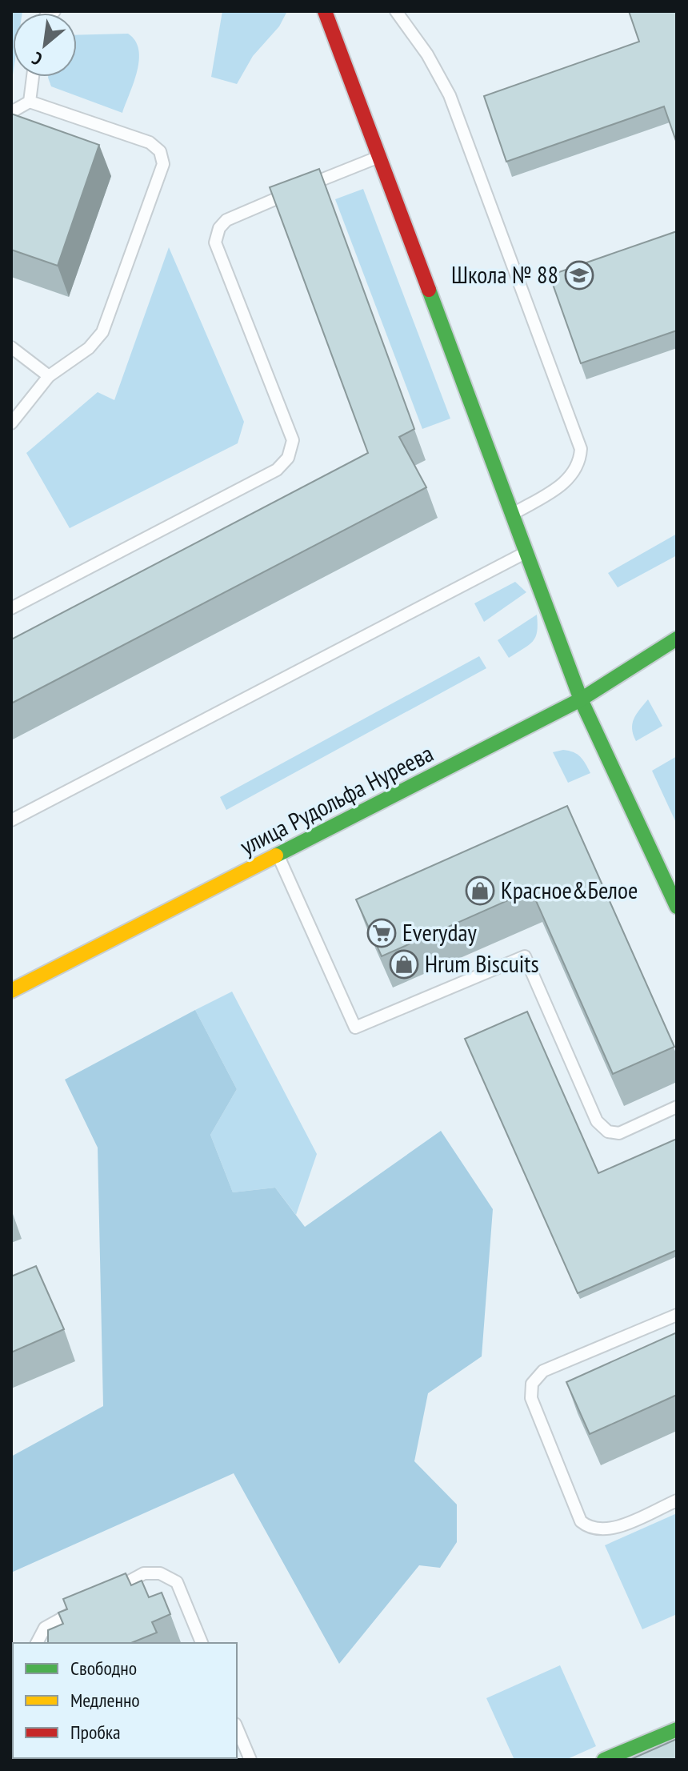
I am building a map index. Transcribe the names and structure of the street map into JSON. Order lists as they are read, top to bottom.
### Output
{
  "streets": {
    "street": ["улица Рудольфа Нуреева"]
  },
  "places": {
    "school or university": ["Школа № 88"],
    "shop": ["Красное&Белое", "Hrum Biscuits"],
    "supermarket": ["Everyday"]
  },
  "legend": ["Свободно", "Медленно", "Пробка"],
  "north": "bottom left"
}
